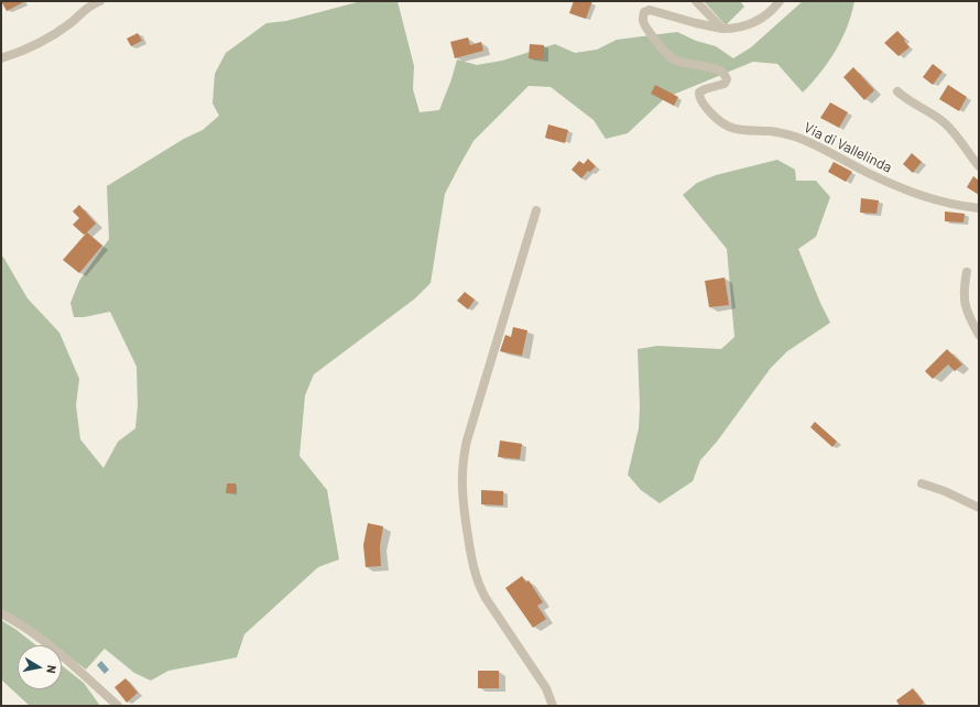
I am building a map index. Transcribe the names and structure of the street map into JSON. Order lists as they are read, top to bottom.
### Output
{
  "streets": {
    "street": ["Via di Vallelinda"]
  },
  "north": "right"
}
